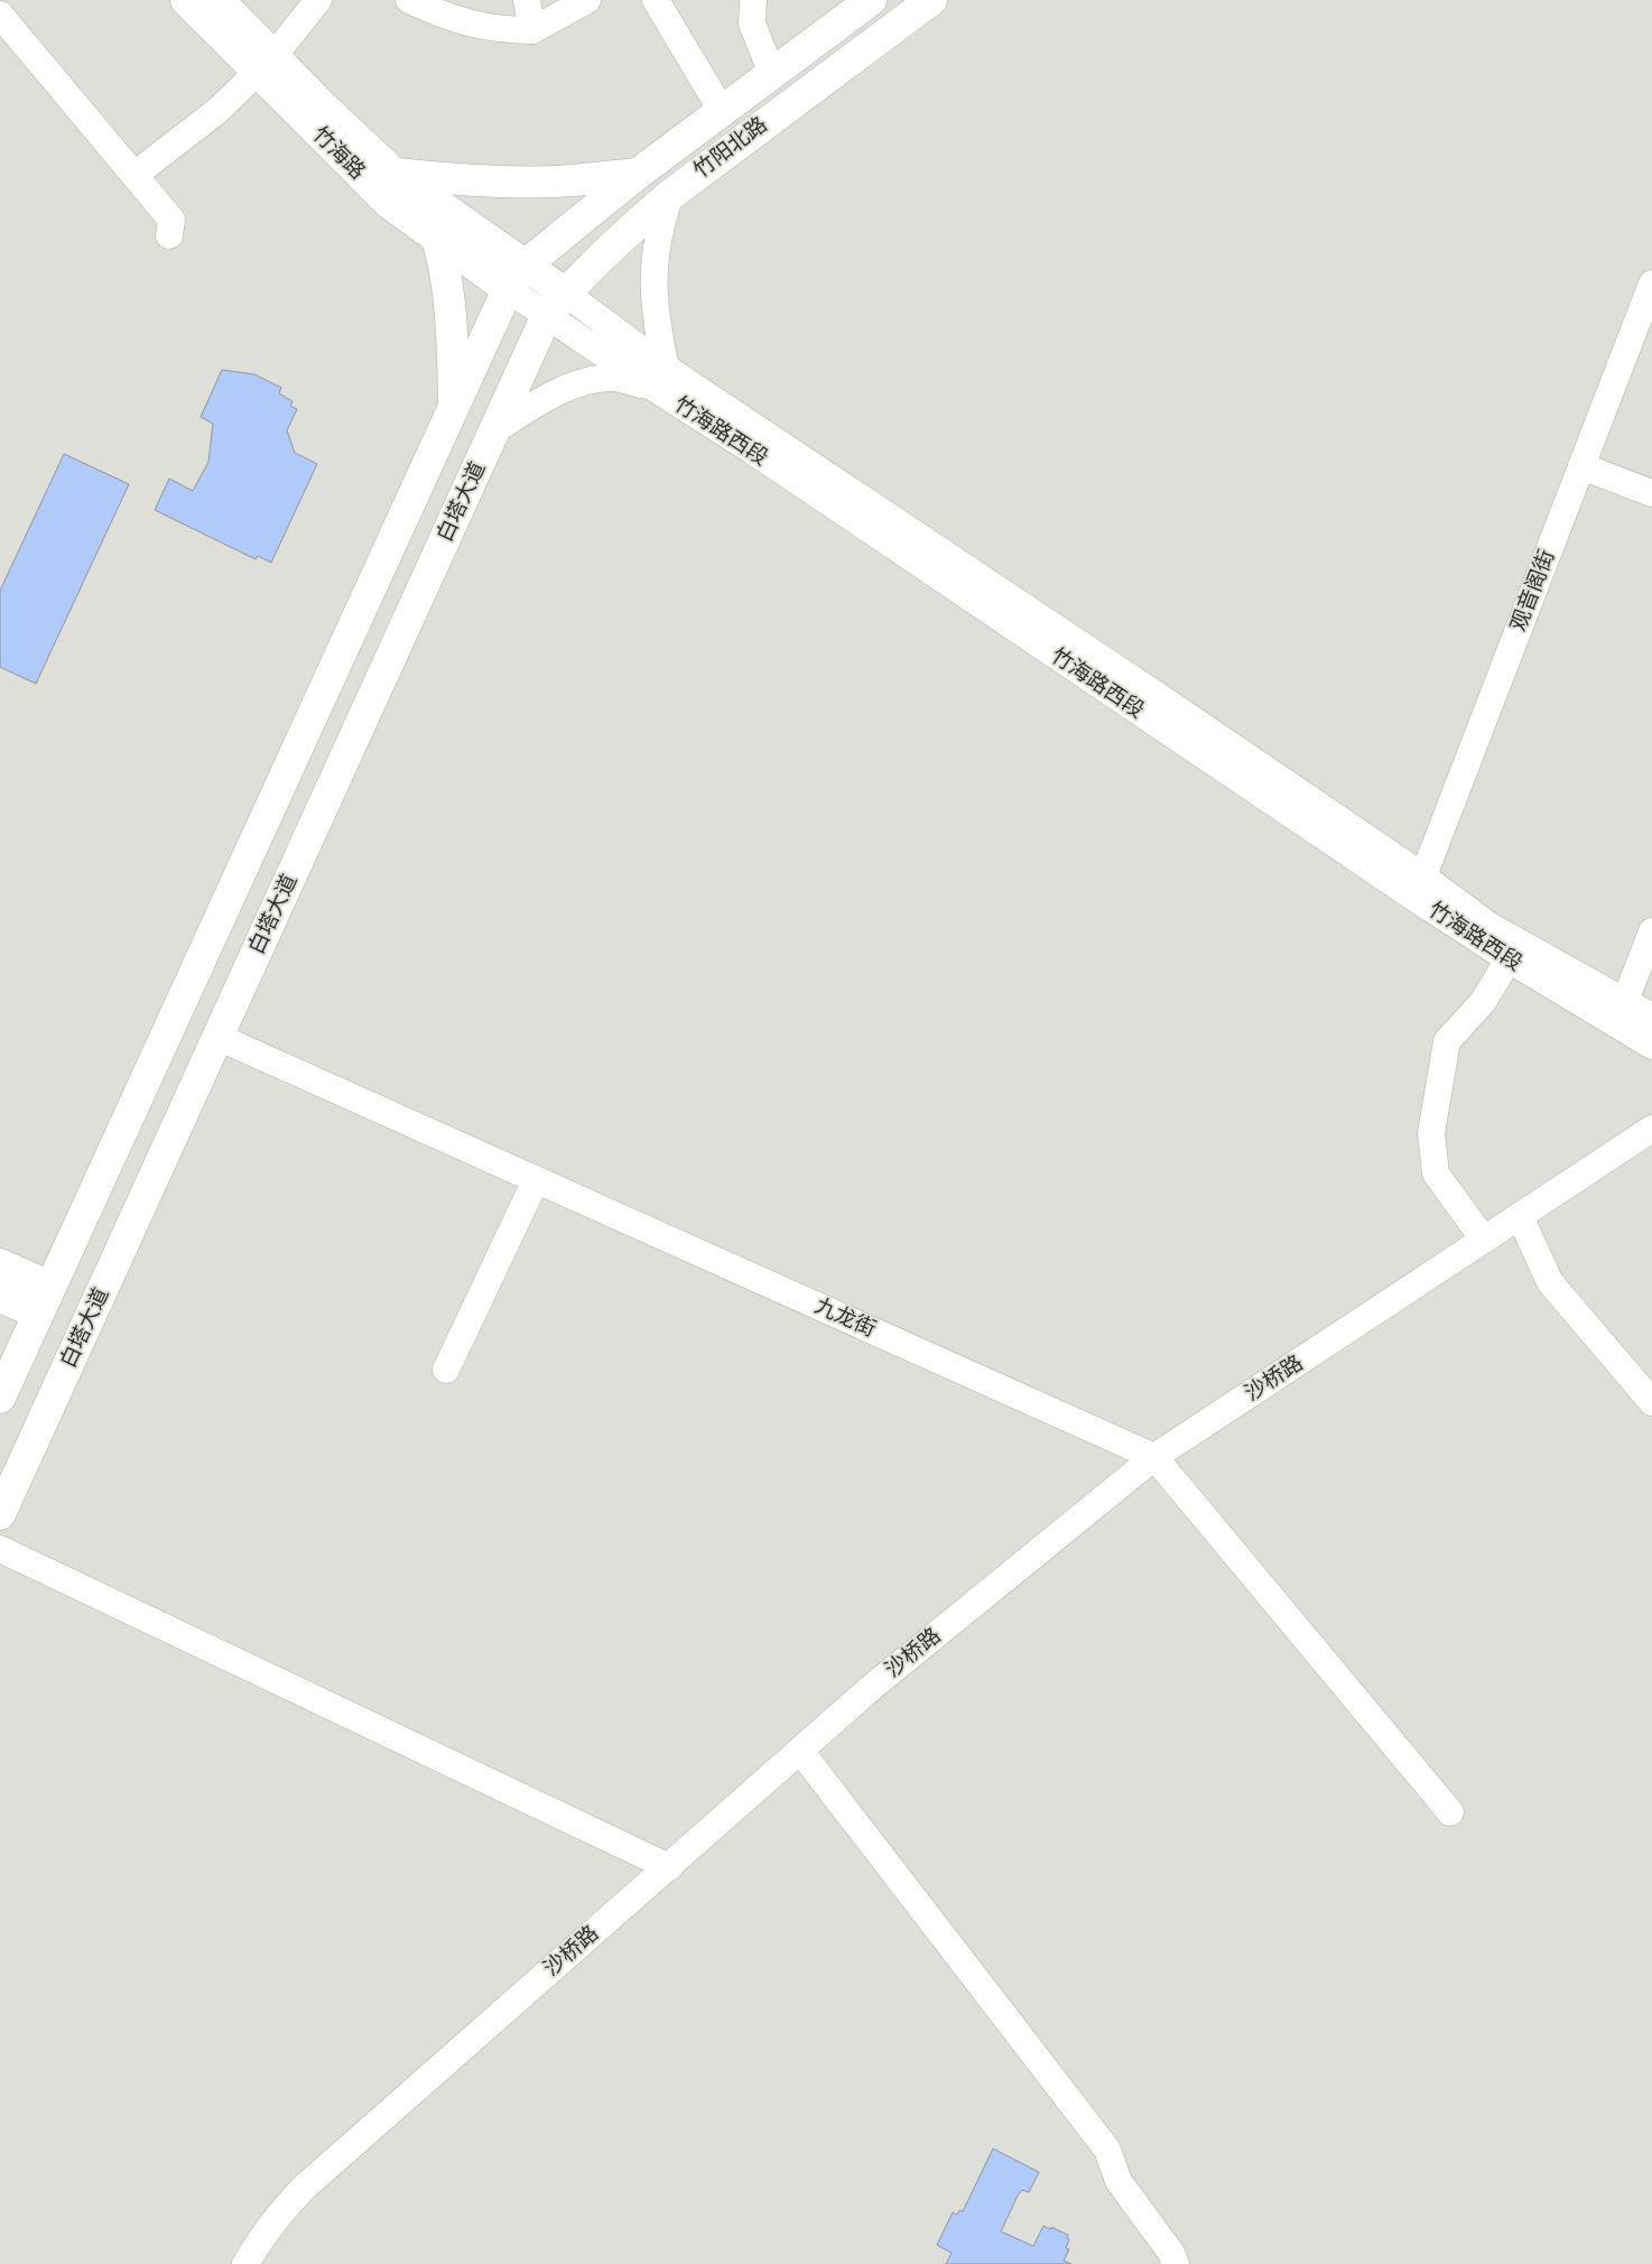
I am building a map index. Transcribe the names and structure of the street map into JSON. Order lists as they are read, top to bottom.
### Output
{
  "streets": {
    "main road": ["竹阳北路", "竹海路", "白塔大道"],
    "street": [
      "竹海路西段",
      "观音阁街",
      "九龙街",
      "沙桥路"
    ]
  },
  "crossings": [
    ["竹阳北路", "竹海路"],
    ["竹阳北路", "竹海路西段"],
    ["竹阳北路", "白塔大道"],
    ["竹海路西段", "白塔大道"],
    ["竹海路西段", "观音阁街"],
    ["白塔大道", "九龙街"],
    ["九龙街", "沙桥路"]
  ]
}
